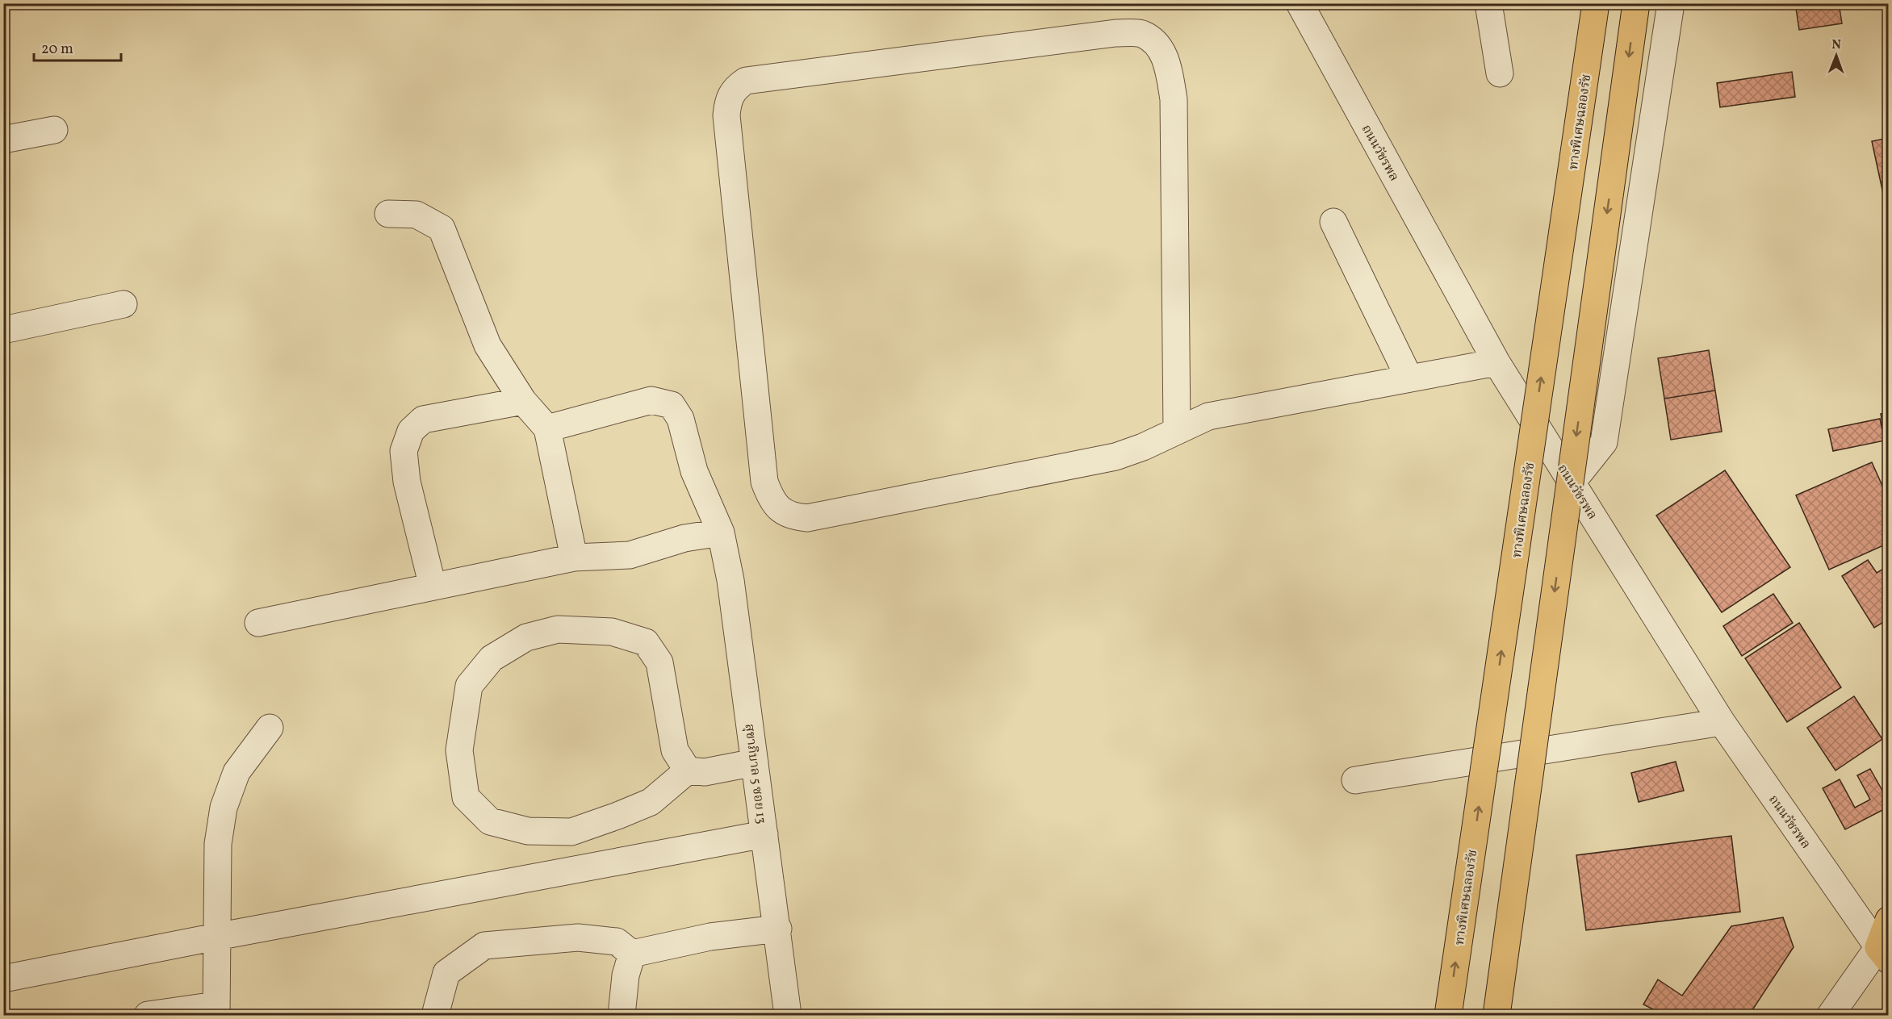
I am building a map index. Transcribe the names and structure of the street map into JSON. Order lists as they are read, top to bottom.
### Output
{
  "streets": {
    "main road": ["ทางพิเศษฉลองรัช"],
    "street": ["ถนนวัชรพล", "สุขาภิบาล 5 ซอย 13"]
  },
  "scale_bar": "20 m",
  "north": "top"
}
